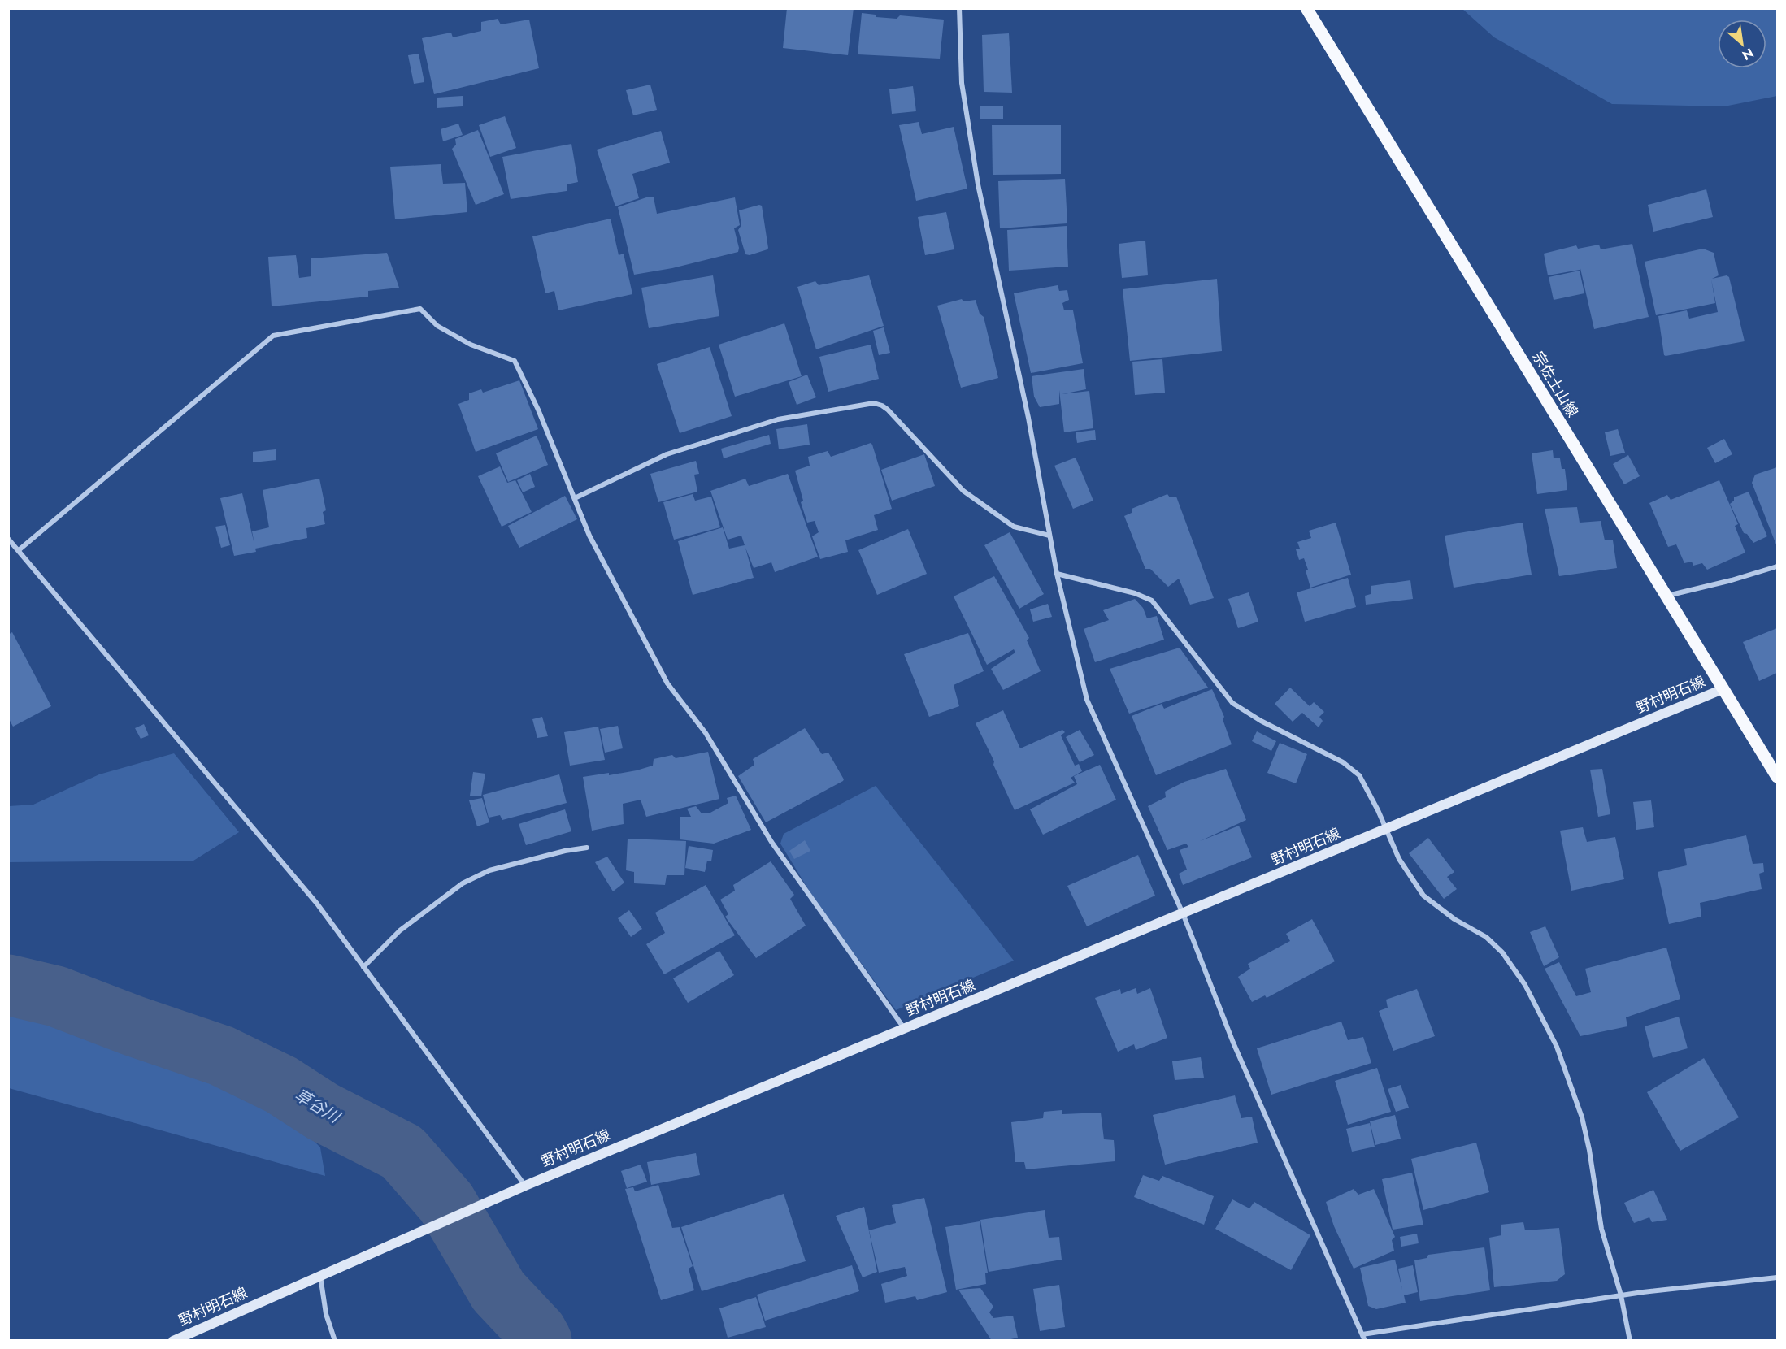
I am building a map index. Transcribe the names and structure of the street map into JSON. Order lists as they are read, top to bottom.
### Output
{
  "streets": {
    "main road": ["宗佐土山線", "野村明石線"]
  },
  "crossings": [
    ["宗佐土山線", "野村明石線"]
  ],
  "water": ["草谷川"],
  "north": "bottom right"
}
